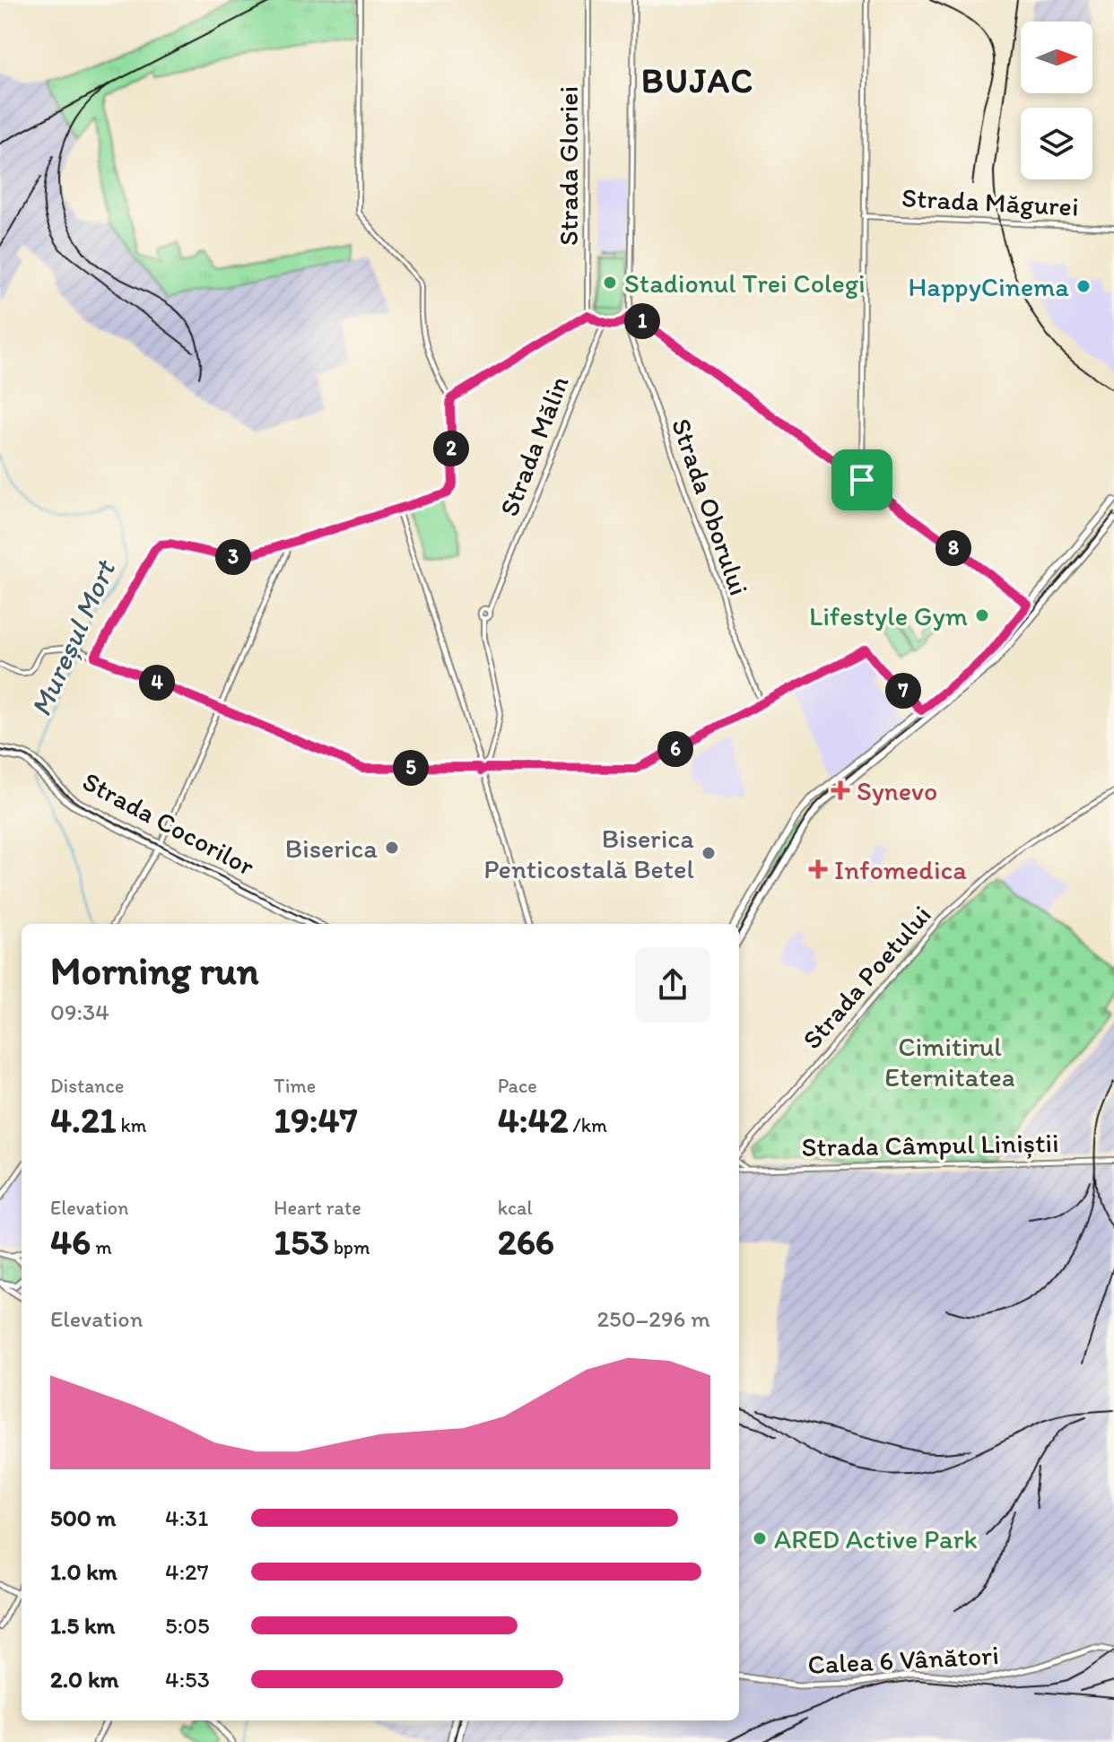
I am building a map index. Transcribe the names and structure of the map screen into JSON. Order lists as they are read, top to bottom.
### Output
{
  "streets": {
    "main road": ["Strada Cocorilor", "Calea 6 Vânători"],
    "street": [
      "Strada Gloriei",
      "Strada Măgurei",
      "Strada Mălin",
      "Strada Oborului",
      "Strada Poetului",
      "Strada Câmpul Liniștii"
    ]
  },
  "districts": ["BUJAC"],
  "water": ["Mureșul Mort"],
  "parks": ["Cimitirul Eternitatea"],
  "places": {
    "other": [
      "Stadionul Trei Colegi",
      "HappyCinema",
      "Lifestyle Gym",
      "Biserica",
      "Biserica Penticostală Betel",
      "ARED Active Park"
    ],
    "health": ["Synevo", "Infomedica"]
  },
  "north": "right",
  "page": {
    "pins": [
      "1",
      "2",
      "8",
      "3",
      "4",
      "7",
      "6",
      "5"
    ],
    "heading": ["Morning run", "09:34"],
    "stats": [
      ["Distance", "4.21 km"],
      ["Time", "19:47"],
      ["Pace", "4:42 /km"],
      ["Elevation", "46 m"],
      ["Heart rate", "153 bpm"],
      ["kcal", "266"]
    ],
    "chart": ["Elevation", "250–296 m"],
    "list": [
      {
        "name": "500 m",
        "note": "4:31"
      },
      {
        "name": "1.0 km",
        "note": "4:27"
      },
      {
        "name": "1.5 km",
        "note": "5:05"
      },
      {
        "name": "2.0 km",
        "note": "4:53"
      }
    ]
  }
}
